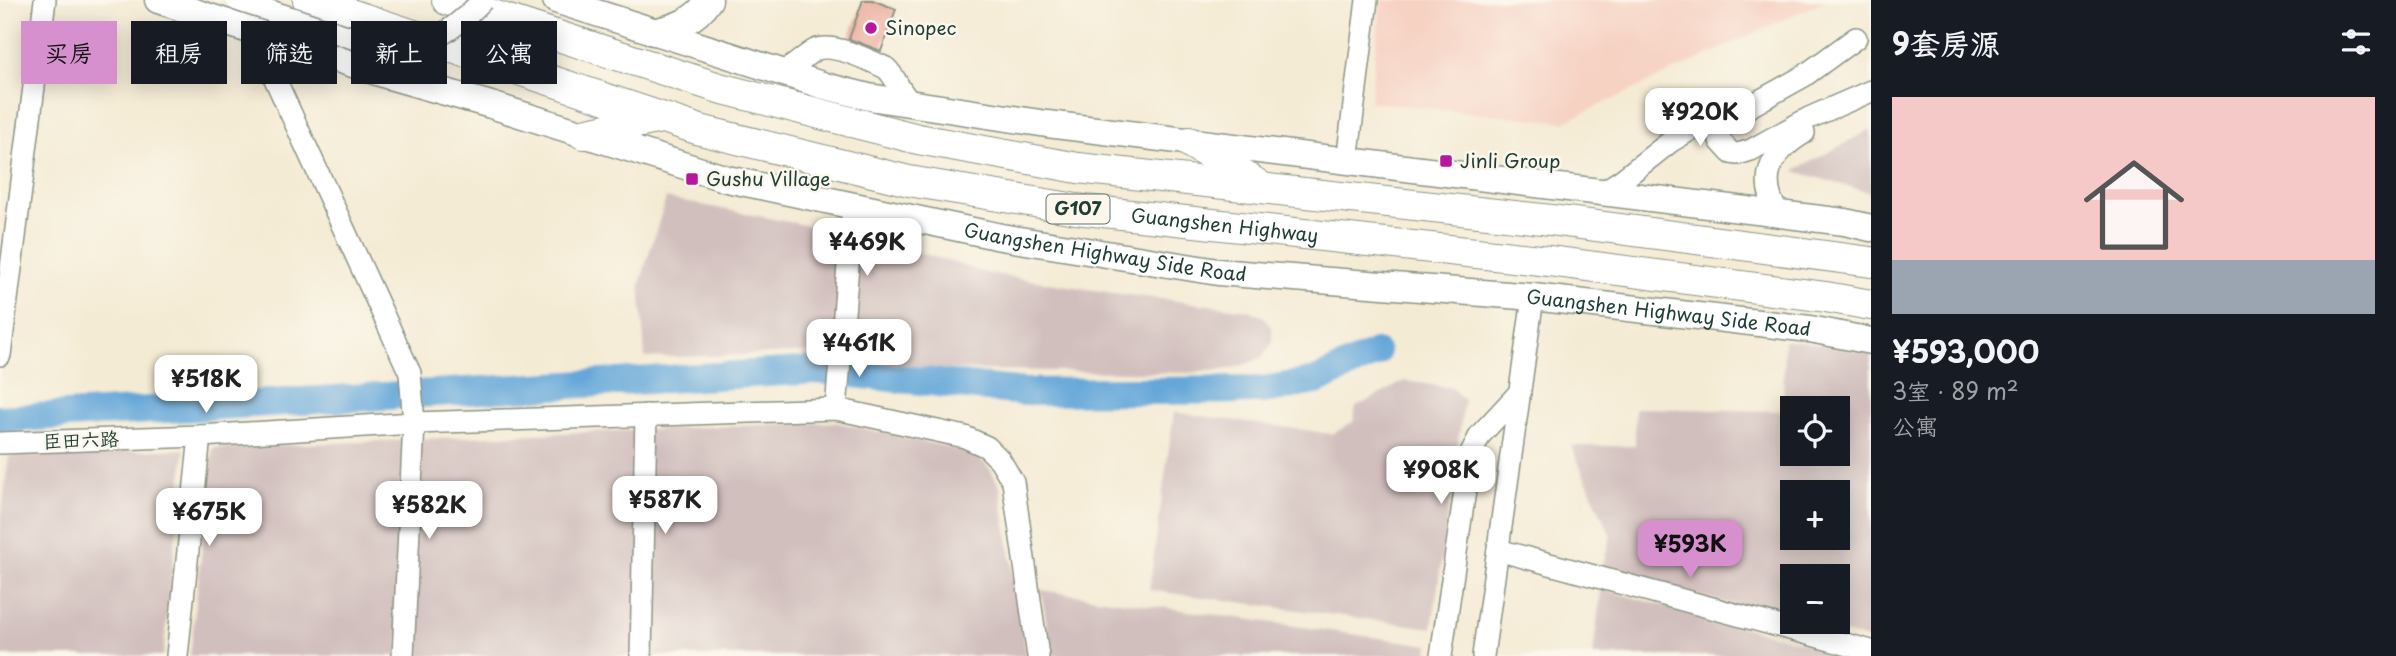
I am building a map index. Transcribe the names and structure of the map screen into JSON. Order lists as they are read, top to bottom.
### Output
{
  "streets": {
    "highway": ["G107", "Guangshen Highway"],
    "main road": ["Guangshen Highway Side Road"],
    "street": ["臣田六路"]
  },
  "places": {
    "other": ["Sinopec"],
    "transit": ["Jinli Group", "Gushu Village"]
  },
  "page": {
    "heading": "9套房源",
    "chip": [
      "买房",
      "租房",
      "筛选",
      "新上",
      "公寓"
    ],
    "list": [
      {
        "name": "¥593,000",
        "note": "3室 · 89 m² · 公寓"
      }
    ],
    "price": [
      "¥920K",
      "¥469K",
      "¥461K",
      "¥518K",
      "¥908K",
      "¥587K",
      "¥582K",
      "¥675K",
      "¥593K"
    ],
    "map_buttons": ["+", "−"]
  }
}
